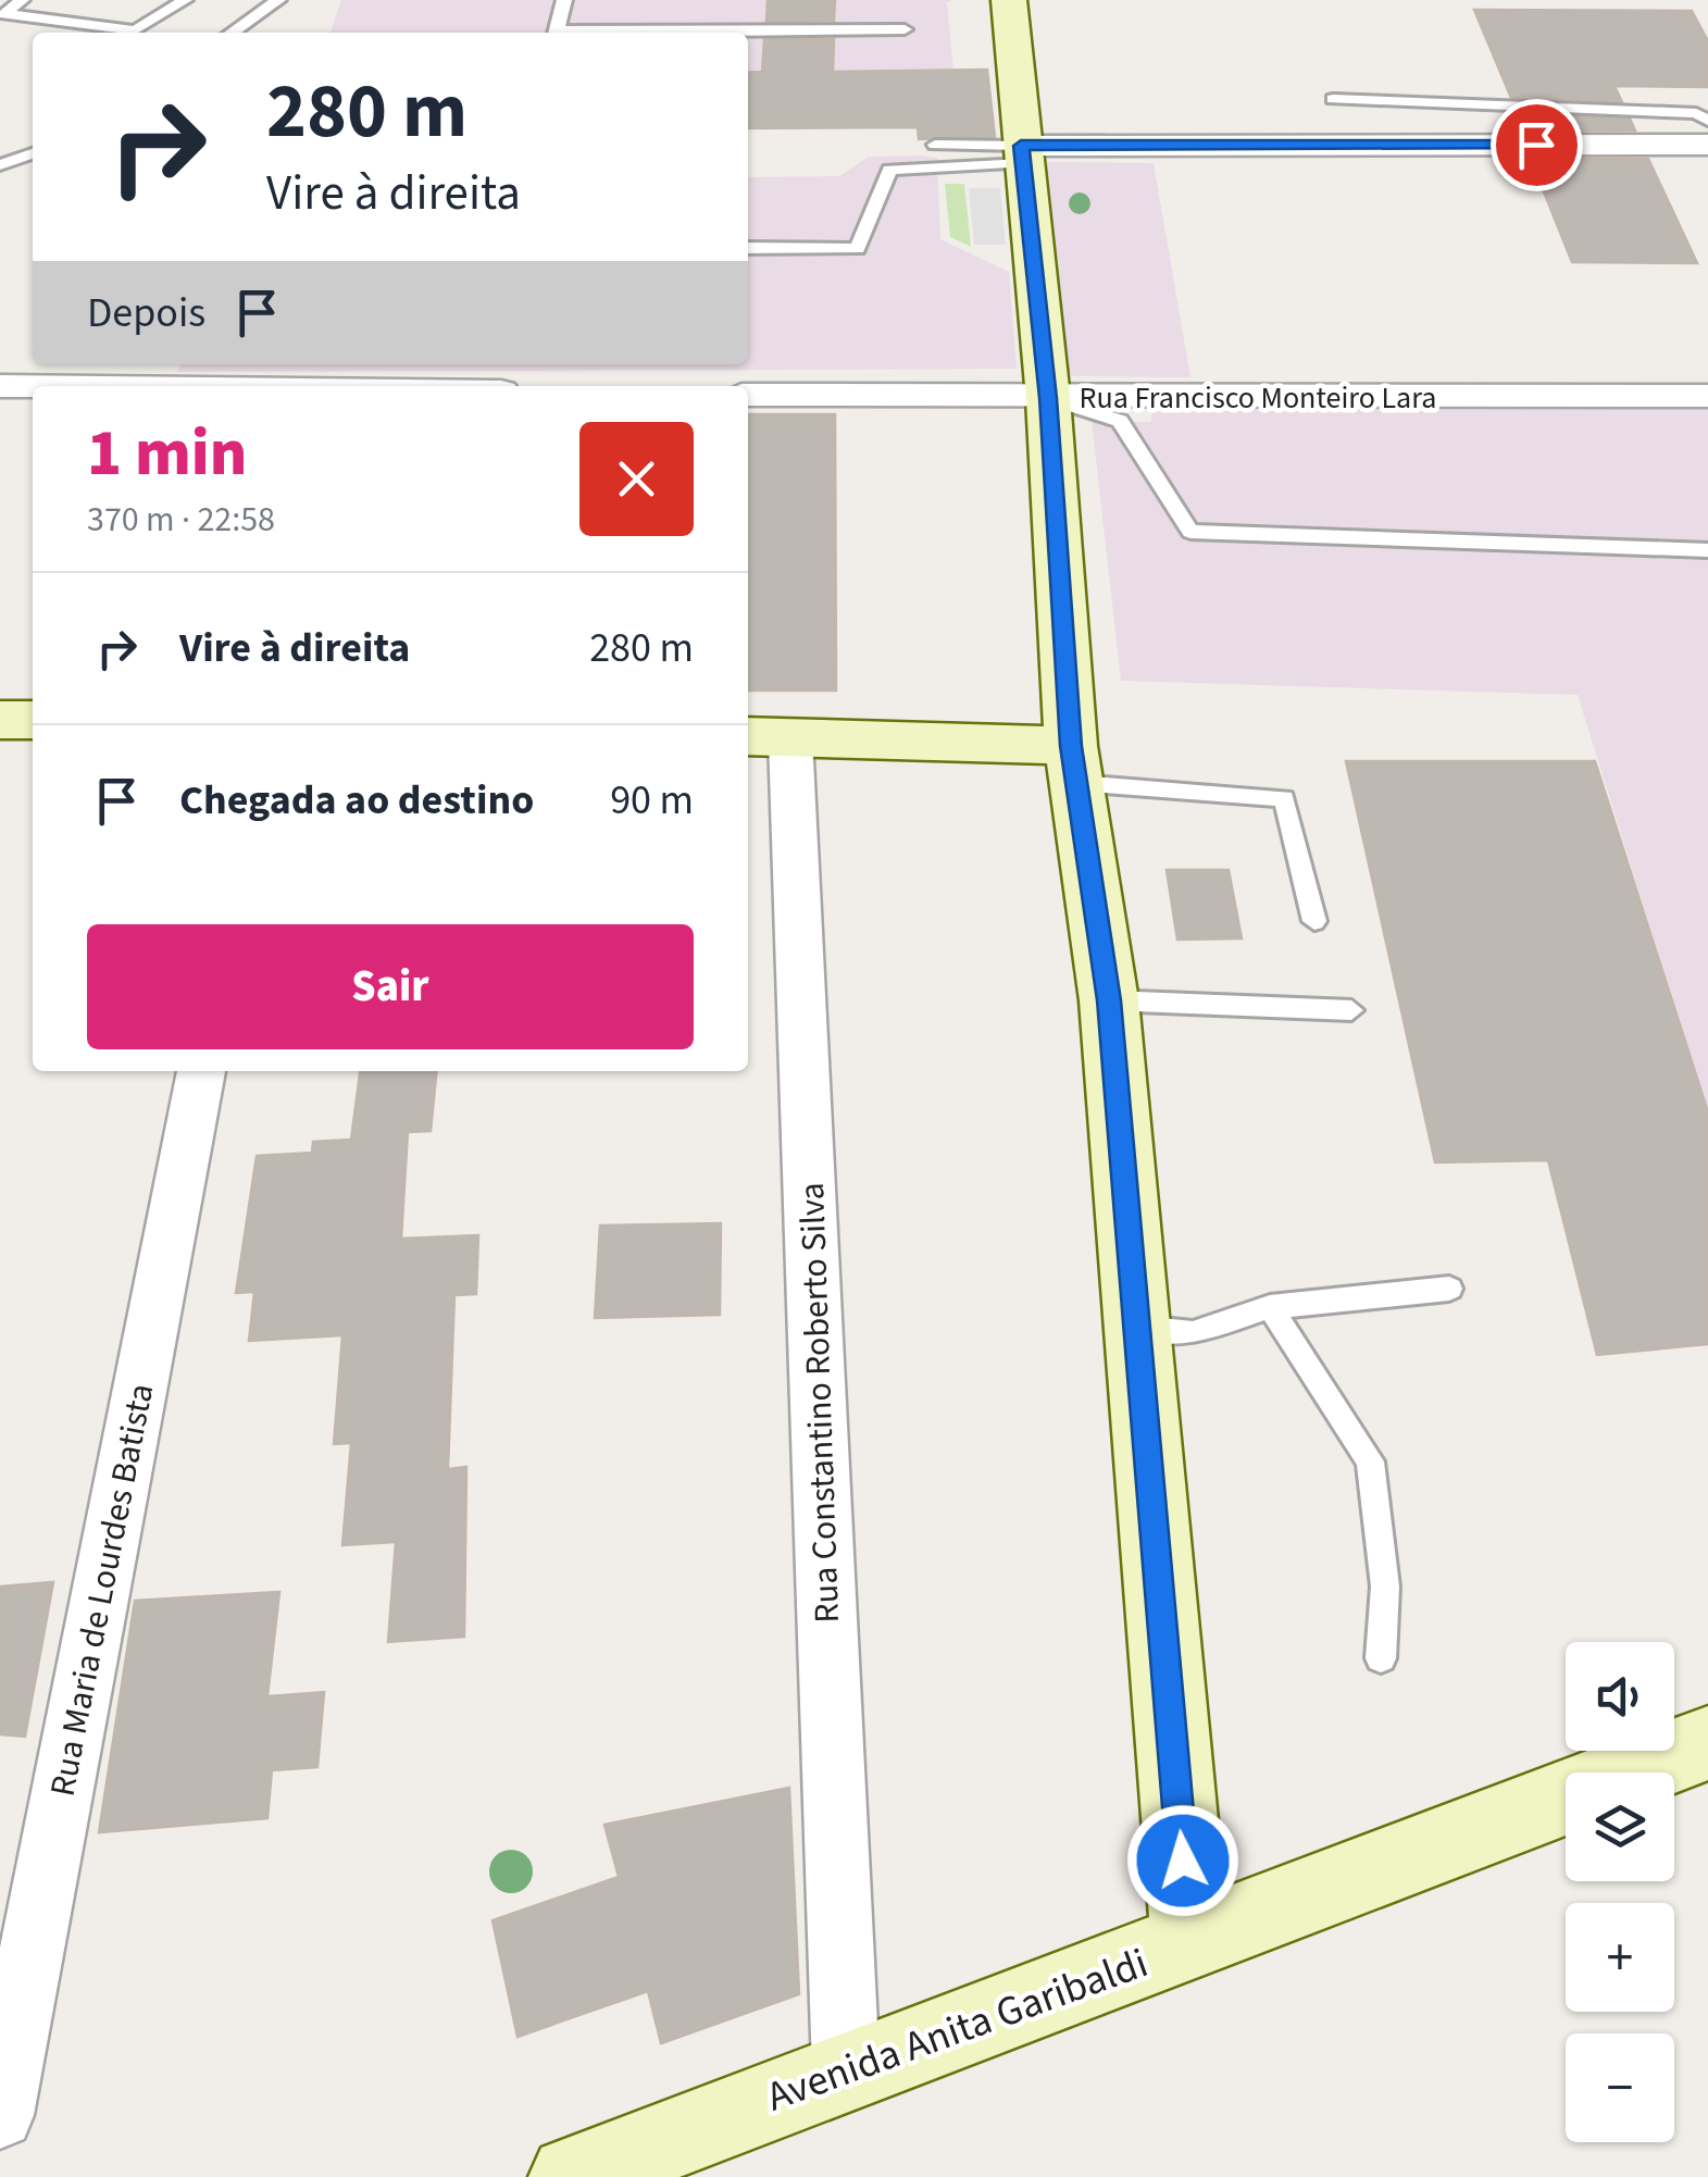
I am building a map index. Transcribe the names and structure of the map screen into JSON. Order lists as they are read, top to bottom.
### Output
{
  "streets": {
    "street": [
      "Rua Francisco Monteiro Lara",
      "Rua Constantino Roberto Silva",
      "Rua Maria de Lourdes Batista",
      "Avenida Anita Garibaldi"
    ]
  },
  "crossings": [
    ["Rua Constantino Roberto Silva", "Avenida Anita Garibaldi"]
  ],
  "page": {
    "turn": ["280 m", "Vire à direita"],
    "then": "Depois",
    "heading": ["1 min", "370 m · 22:58"],
    "list": [
      {
        "name": "Vire à direita",
        "value": "280 m"
      },
      {
        "name": "Chegada ao destino",
        "value": "90 m"
      }
    ],
    "buttons": "Sair",
    "map_buttons": ["+", "−"]
  }
}
